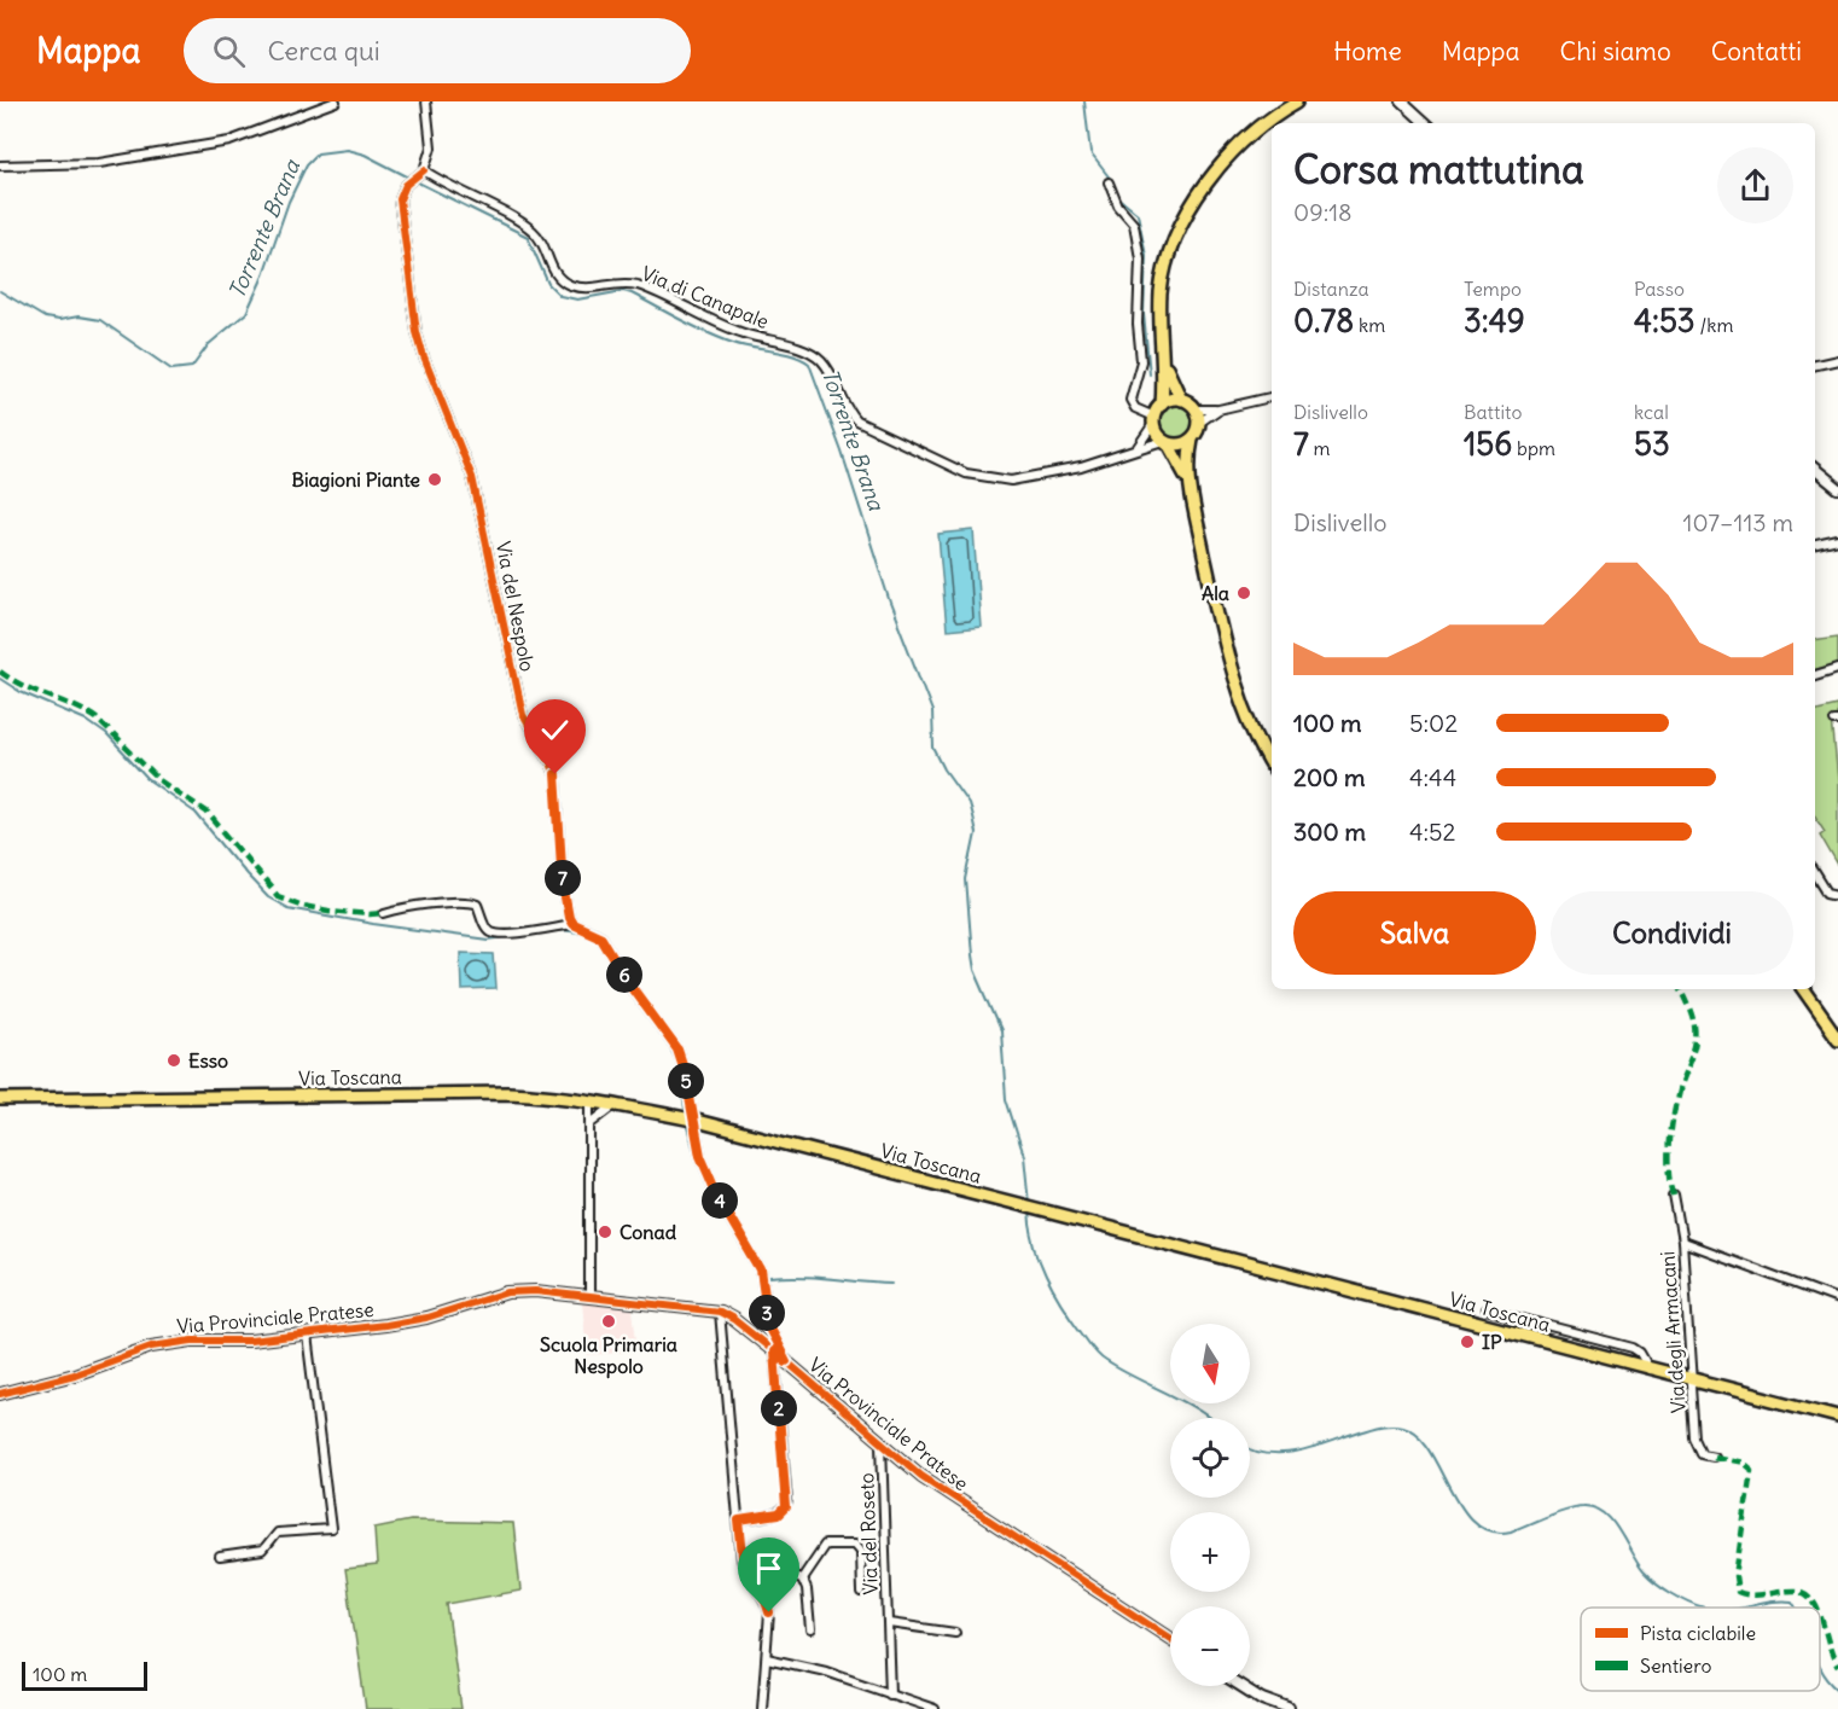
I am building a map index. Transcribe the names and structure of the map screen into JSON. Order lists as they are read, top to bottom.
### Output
{
  "streets": {
    "main road": ["Via Toscana"],
    "street": [
      "Via di Canapale",
      "Via del Nespolo",
      "Via Provinciale Pratese",
      "Via degli Armacani",
      "Via del Roseto"
    ]
  },
  "crossings": [
    ["Via di Canapale", "Via del Nespolo"],
    ["Via Toscana", "Via degli Armacani"],
    ["Via Provinciale Pratese", "Via del Roseto"]
  ],
  "water": ["Torrente Brana"],
  "places": [
    "Biagioni Piante",
    "Ala",
    "Esso",
    "Conad",
    "Scuola Primaria Nespolo",
    "IP"
  ],
  "legend": ["Pista ciclabile", "Sentiero"],
  "scale_bar": "100 m",
  "north": "bottom",
  "page": {
    "header": "Mappa",
    "search": "Cerca qui",
    "nav": [
      "Home",
      "Mappa",
      "Chi siamo",
      "Contatti"
    ],
    "heading": ["Corsa mattutina", "09:18"],
    "stats": [
      ["Distanza", "0.78 km"],
      ["Tempo", "3:49"],
      ["Passo", "4:53 /km"],
      ["Dislivello", "7 m"],
      ["Battito", "156 bpm"],
      ["kcal", "53"]
    ],
    "chart": ["Dislivello", "107–113 m"],
    "list": [
      {
        "name": "100 m",
        "note": "5:02"
      },
      {
        "name": "200 m",
        "note": "4:44"
      },
      {
        "name": "300 m",
        "note": "4:52"
      }
    ],
    "pins": [
      "7",
      "6",
      "5",
      "4",
      "3",
      "2"
    ],
    "buttons": ["Salva", "Condividi"],
    "map_buttons": ["+", "−"],
    "scale": "100 m"
  }
}
